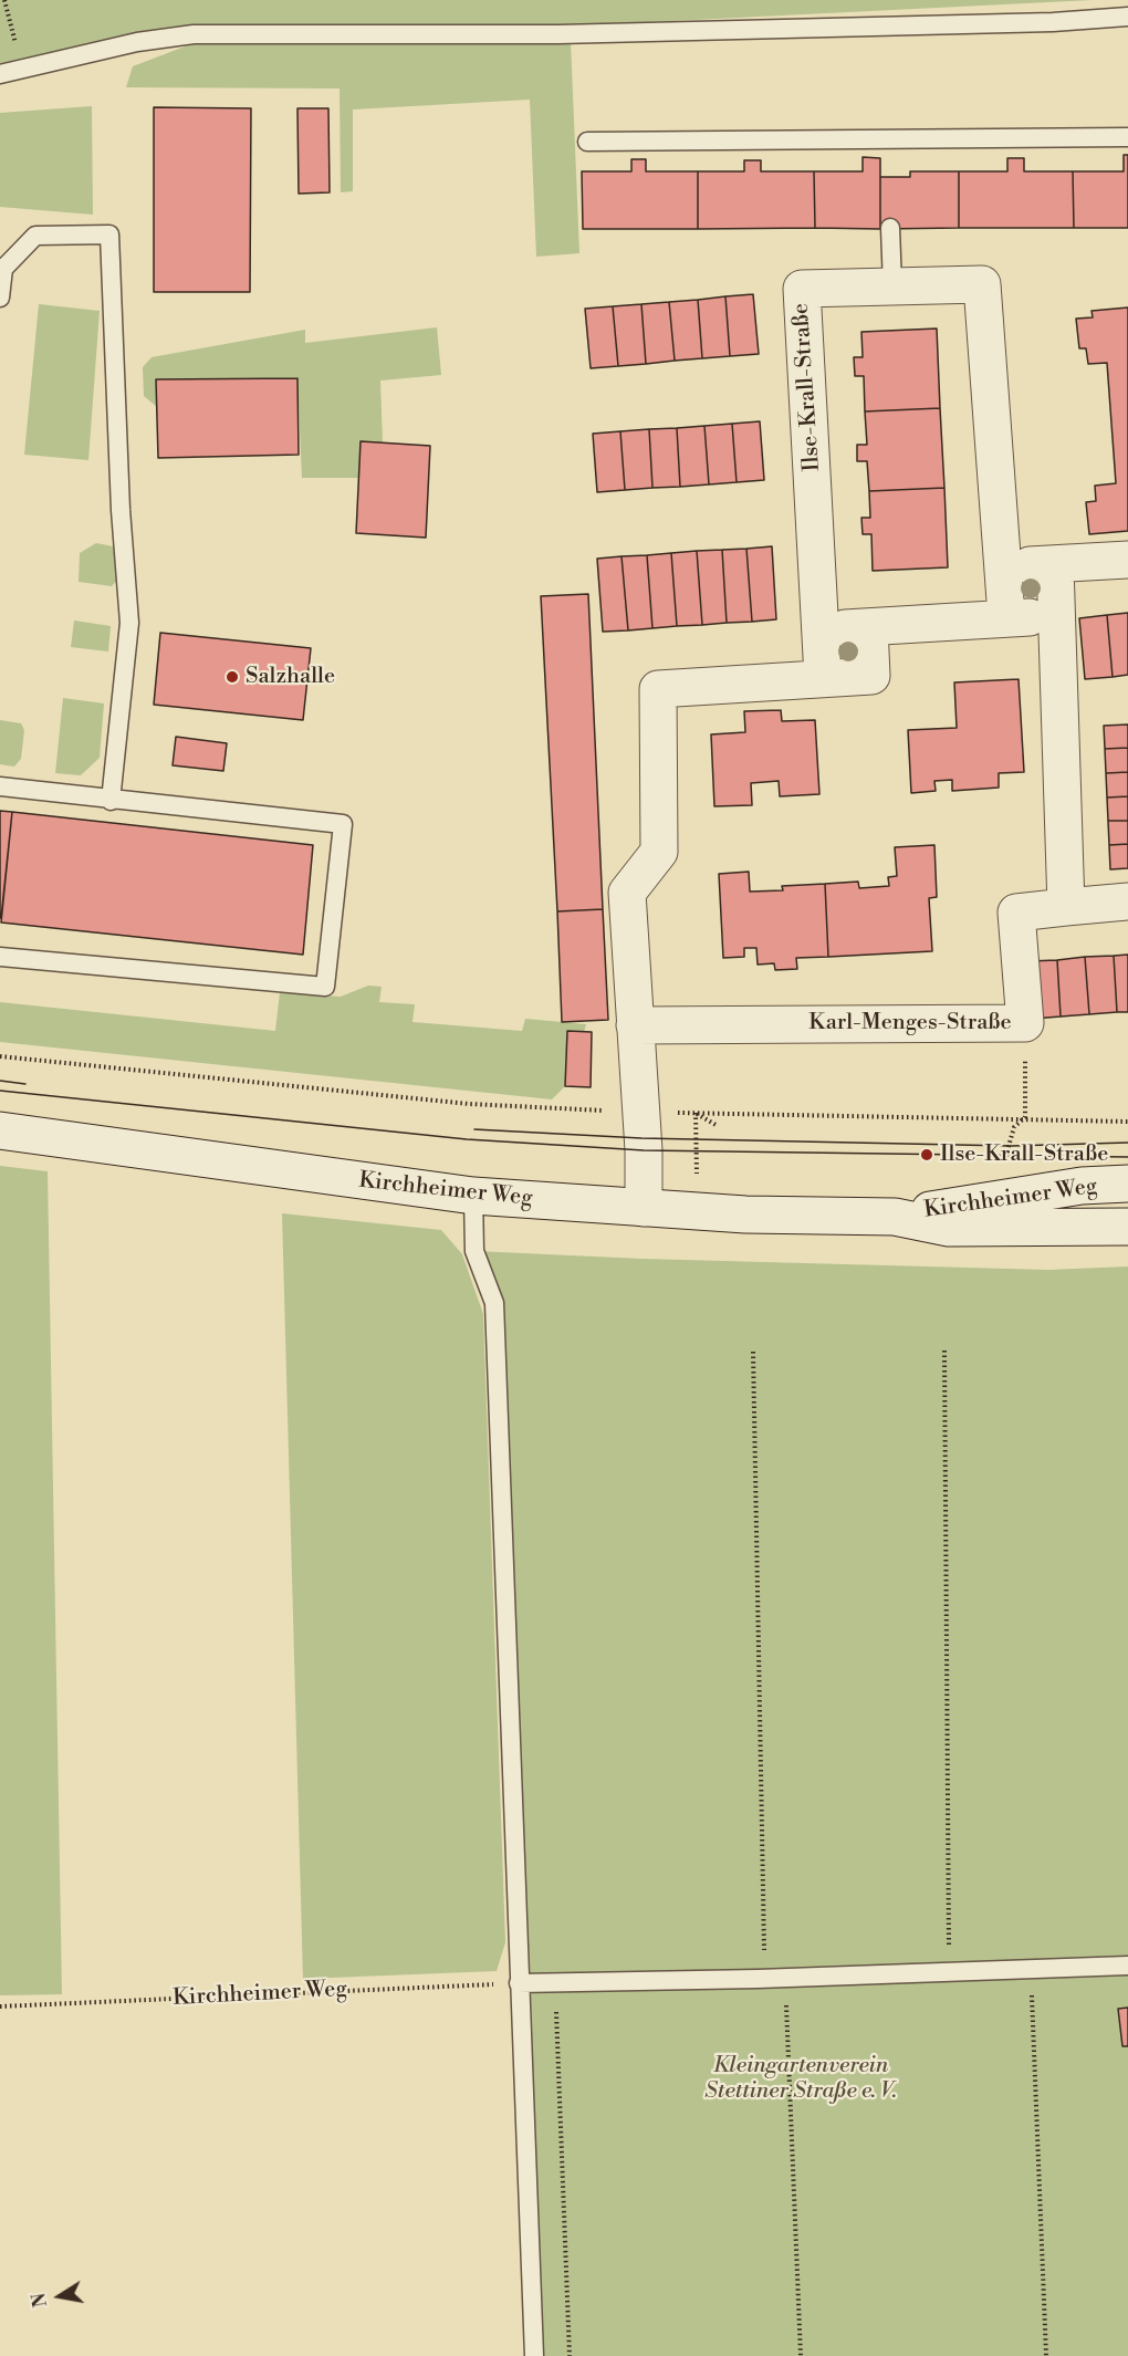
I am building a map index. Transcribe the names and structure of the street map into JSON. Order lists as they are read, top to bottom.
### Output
{
  "streets": {
    "street": ["Ilse-Krall-Straße", "Karl-Menges-Straße", "Kirchheimer Weg"]
  },
  "parks": ["Kleingartenverein Stettiner Straße e. V."],
  "places": ["Salzhalle", "Ilse-Krall-Straße"],
  "north": "left"
}
